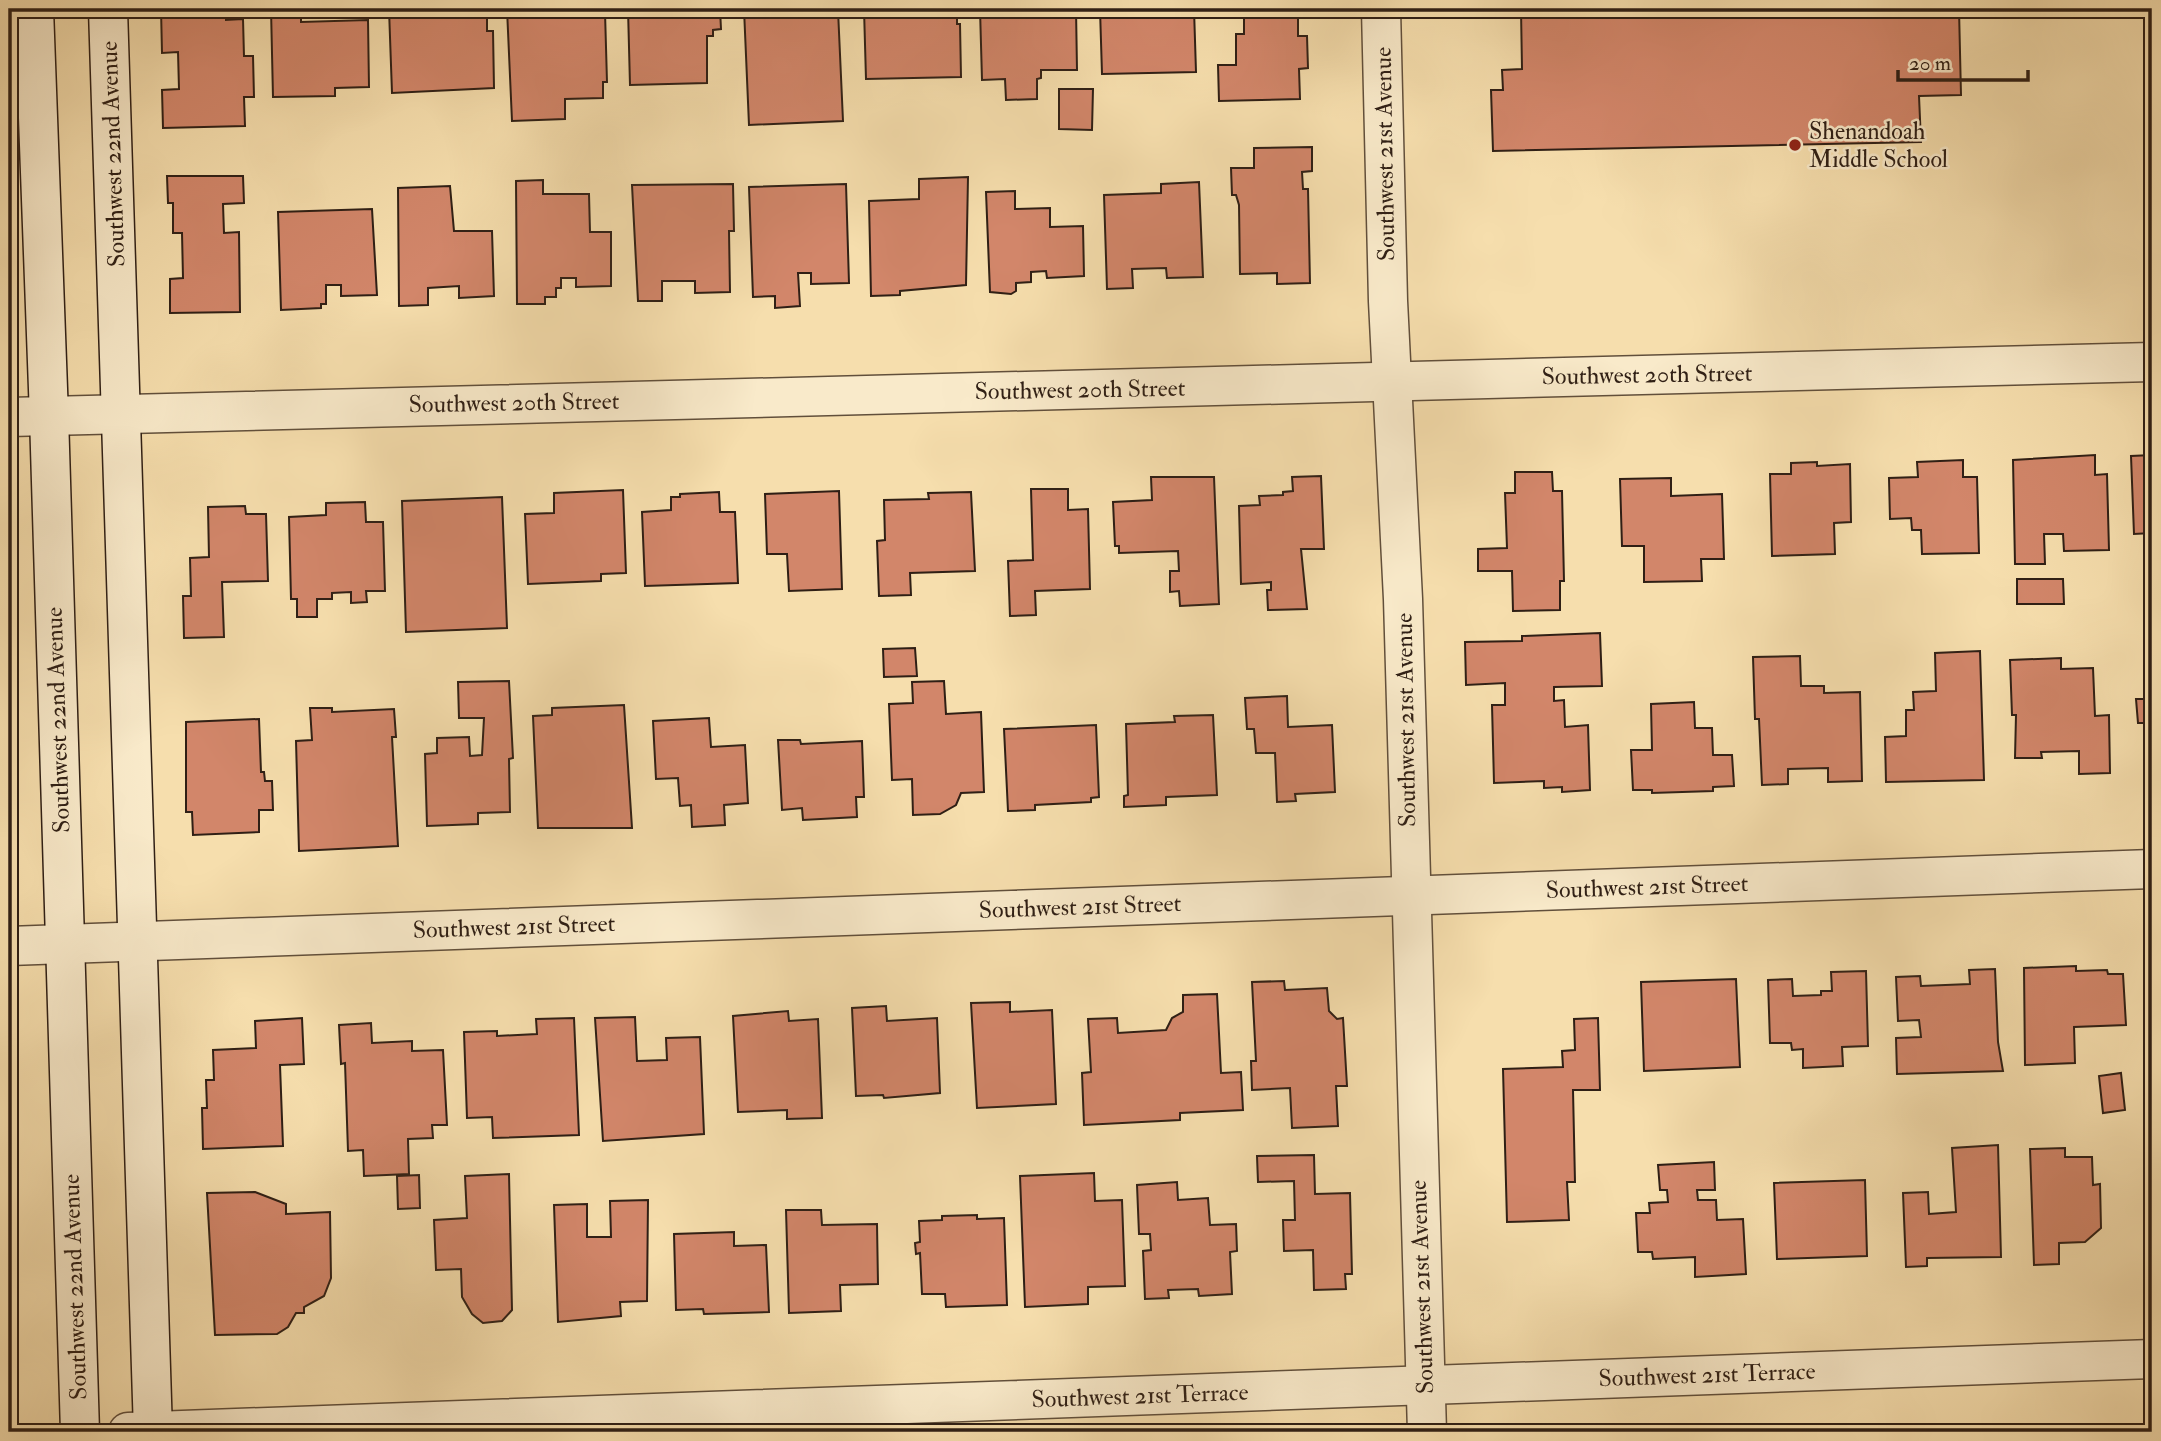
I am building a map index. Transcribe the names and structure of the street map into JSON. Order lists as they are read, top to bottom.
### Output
{
  "streets": {
    "street": [
      "Southwest 22nd Avenue",
      "Southwest 21st Avenue",
      "Southwest 20th Street",
      "Southwest 21st Street",
      "Southwest 21st Terrace"
    ]
  },
  "crossings": [
    ["Southwest 22nd Avenue", "Southwest 20th Street"],
    ["Southwest 22nd Avenue", "Southwest 21st Street"],
    ["Southwest 22nd Avenue", "Southwest 21st Terrace"],
    ["Southwest 21st Avenue", "Southwest 20th Street"],
    ["Southwest 21st Avenue", "Southwest 21st Street"],
    ["Southwest 21st Avenue", "Southwest 21st Terrace"]
  ],
  "places": ["Shenandoah Middle School"],
  "scale_bar": "20 m"
}
